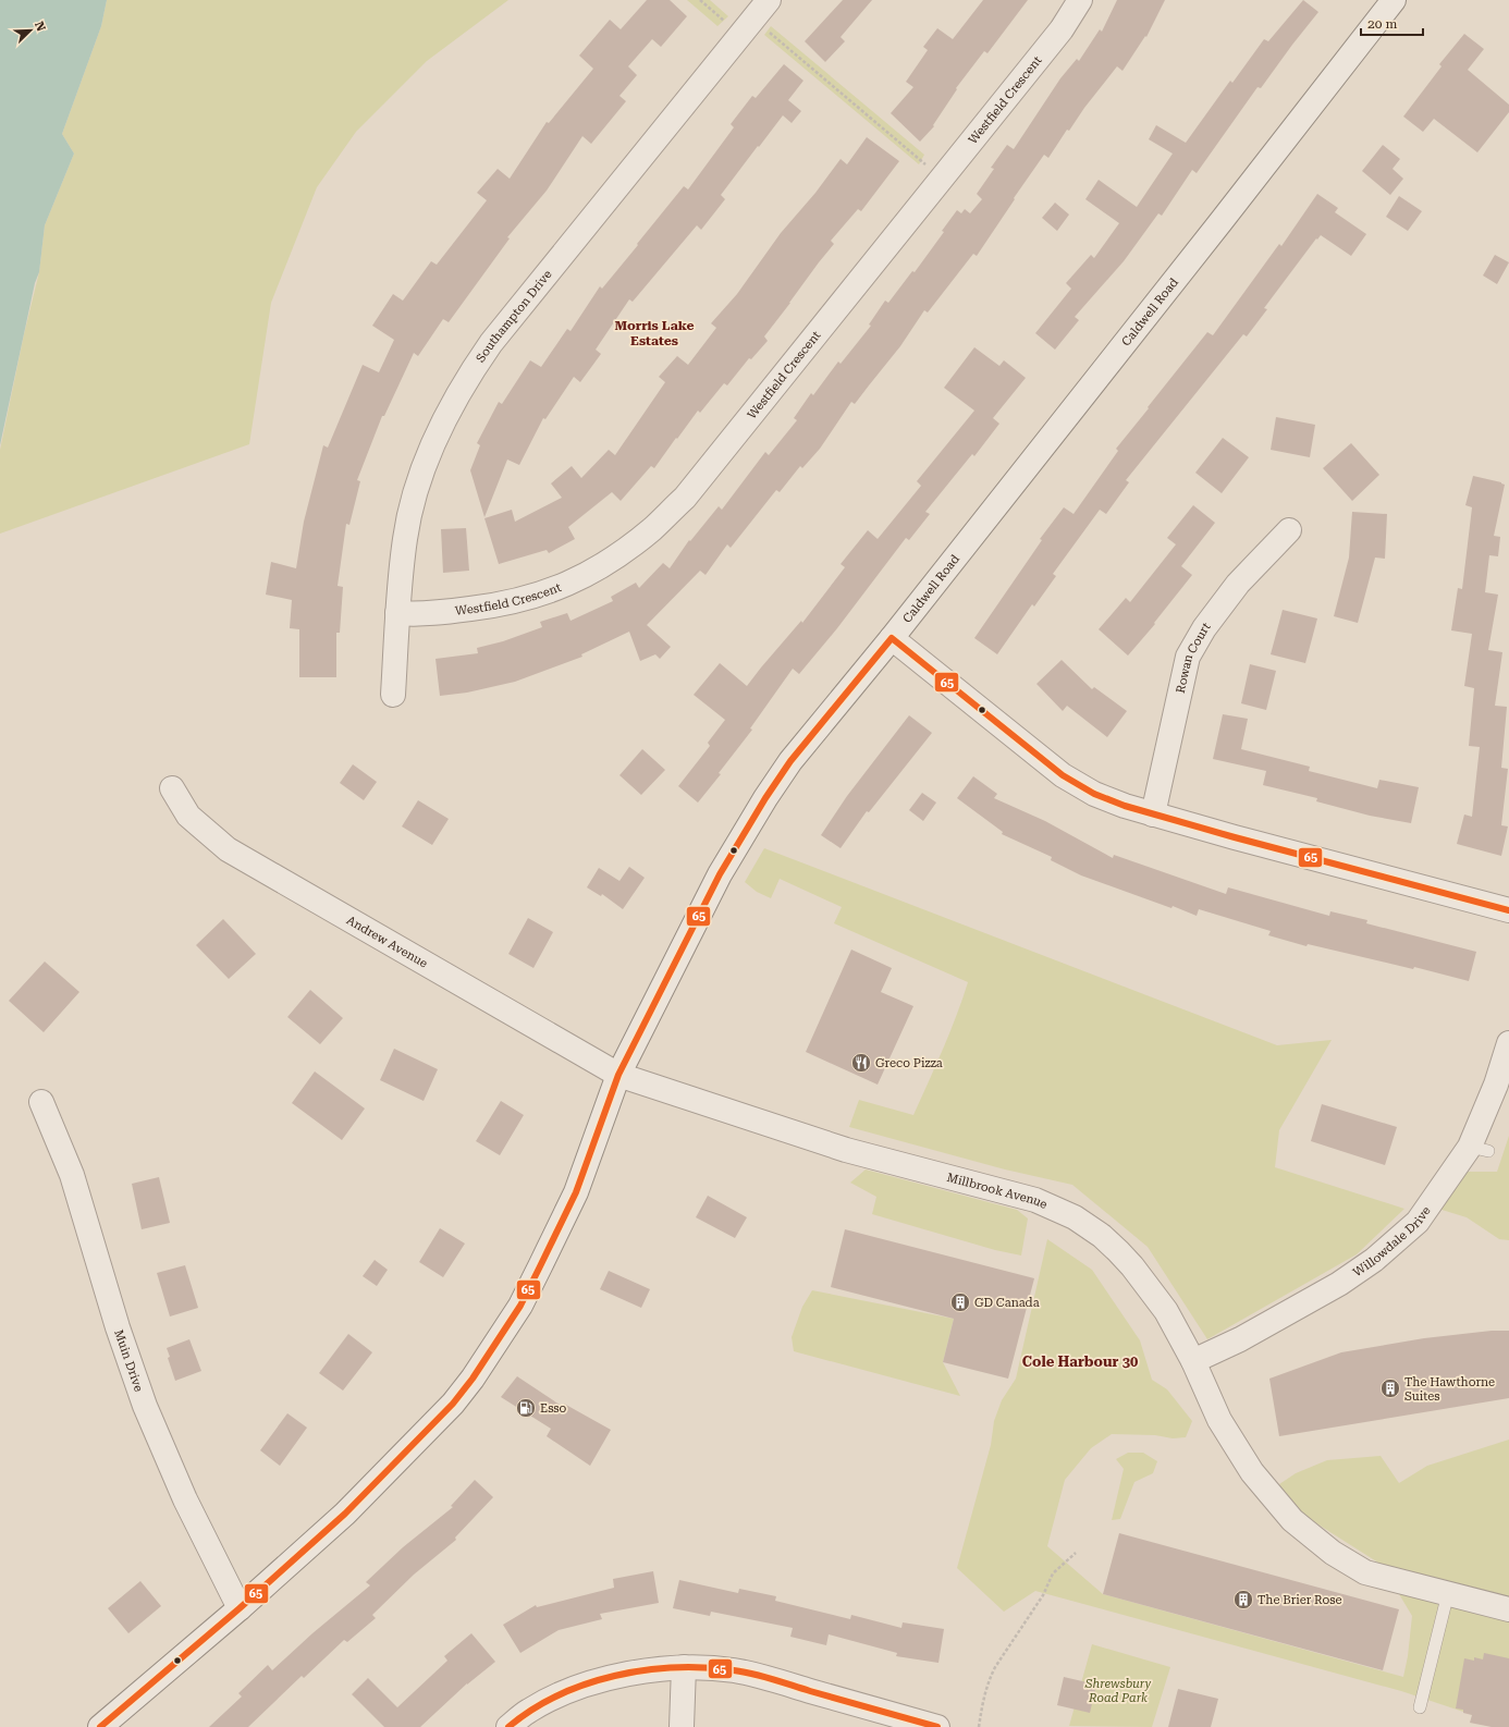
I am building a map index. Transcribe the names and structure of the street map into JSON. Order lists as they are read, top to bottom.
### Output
{
  "streets": {
    "street": [
      "Westfield Crescent",
      "Caldwell Road",
      "Southampton Drive",
      "Rowan Court",
      "Andrew Avenue",
      "Millbrook Avenue",
      "Willowdale Drive",
      "Muin Drive"
    ]
  },
  "crossings": [
    ["Westfield Crescent", "Southampton Drive"],
    ["Caldwell Road", "Andrew Avenue"],
    ["Caldwell Road", "Millbrook Avenue"],
    ["Caldwell Road", "Muin Drive"],
    ["Andrew Avenue", "Millbrook Avenue"],
    ["Millbrook Avenue", "Willowdale Drive"]
  ],
  "districts": ["Morris Lake Estates", "Cole Harbour 30"],
  "parks": ["Shrewsbury Road Park"],
  "places": {
    "restaurant": ["Greco Pizza"],
    "building": ["GD Canada", "The Hawthorne Suites", "The Brier Rose"],
    "fuel station": ["Esso"]
  },
  "lines": ["transit line 65"],
  "scale_bar": "20 m",
  "north": "top right"
}
